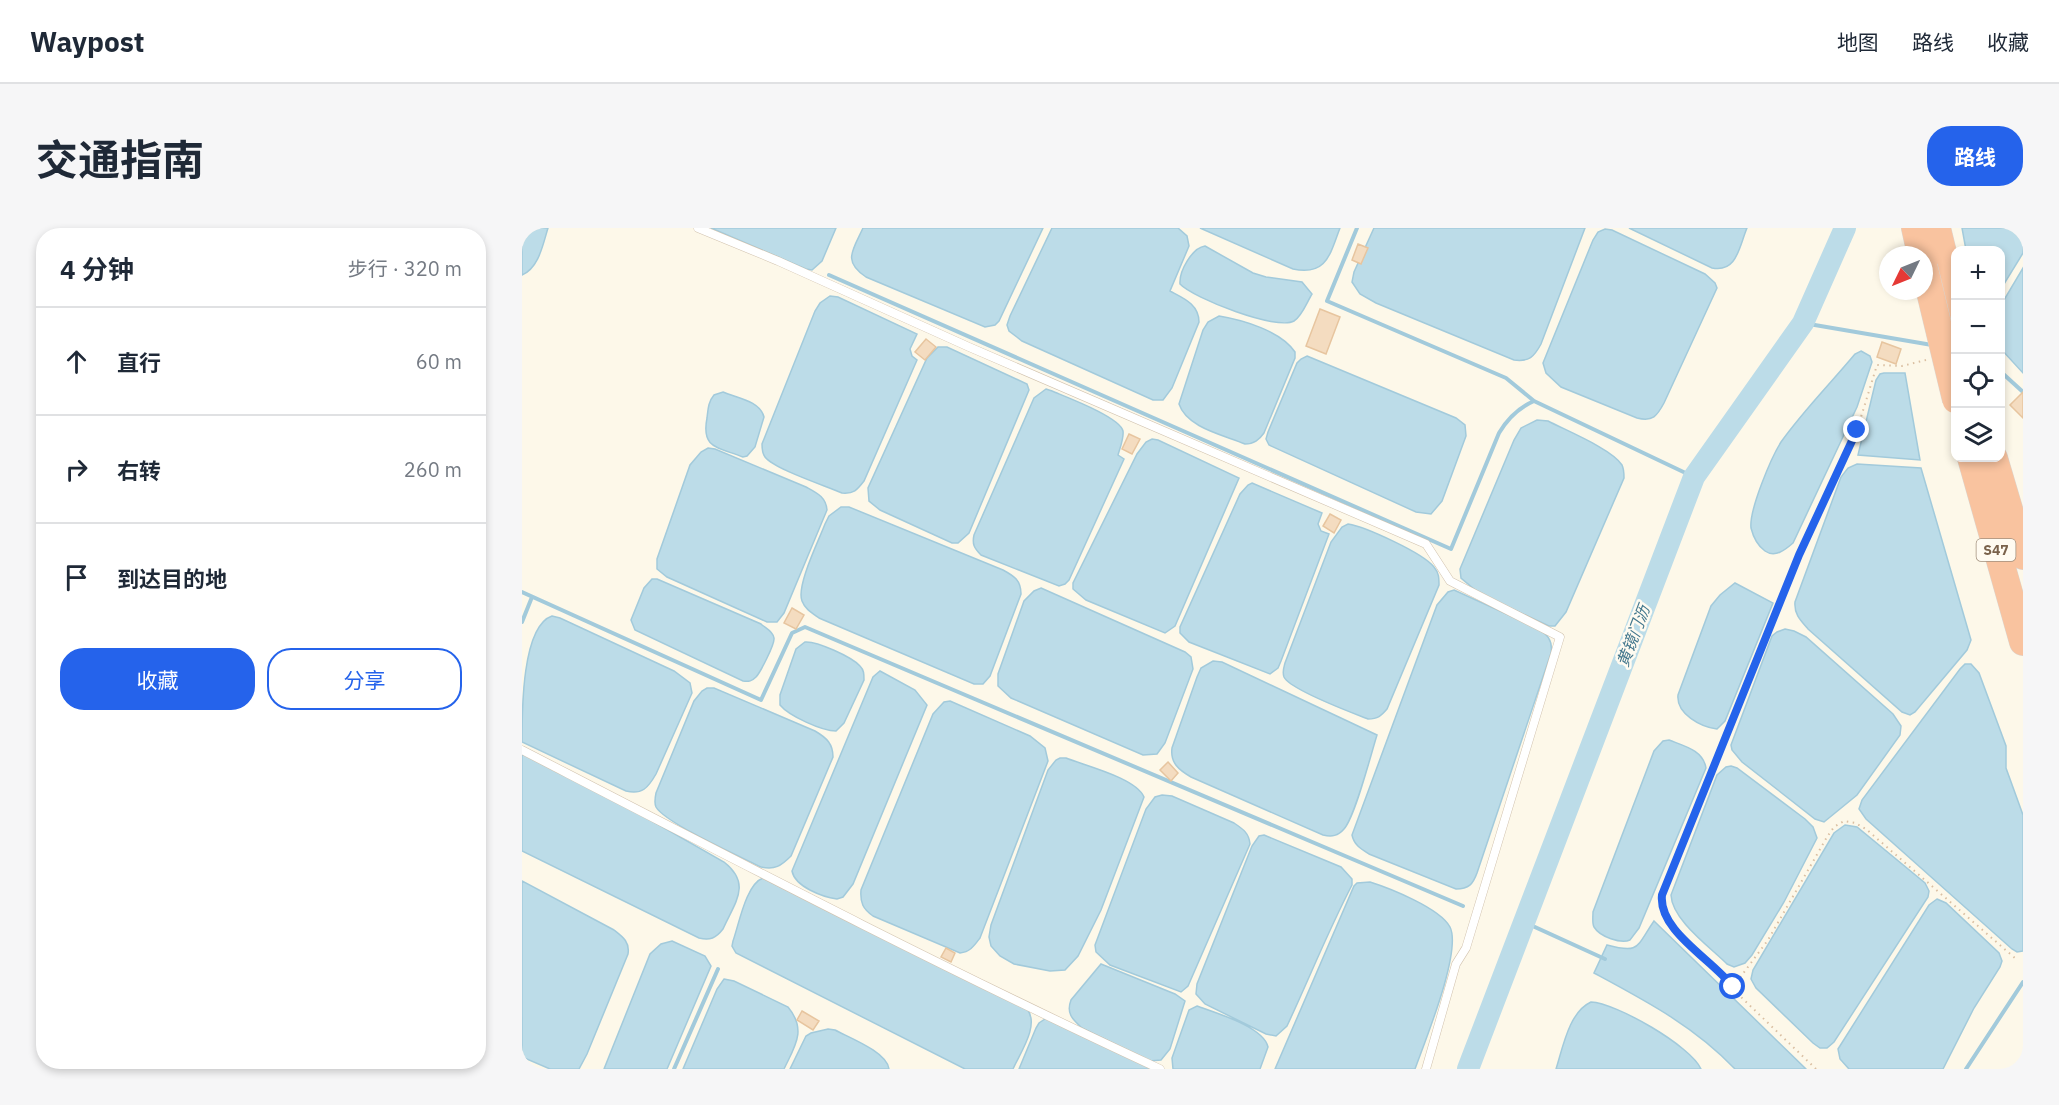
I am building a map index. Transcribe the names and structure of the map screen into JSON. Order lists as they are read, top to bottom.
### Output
{
  "streets": {
    "highway": ["S47"]
  },
  "water": ["黄镜门沥"],
  "north": "bottom left",
  "page": {
    "header": "Waypost",
    "nav": ["地图", "路线", "收藏"],
    "title": "交通指南",
    "buttons": [
      "路线",
      ["收藏", "分享"]
    ],
    "heading": ["4 分钟", "步行 · 320 m"],
    "map_buttons": ["+", "−"],
    "list": [
      ["直行", "60 m"],
      ["右转", "260 m"],
      "到达目的地"
    ]
  }
}
